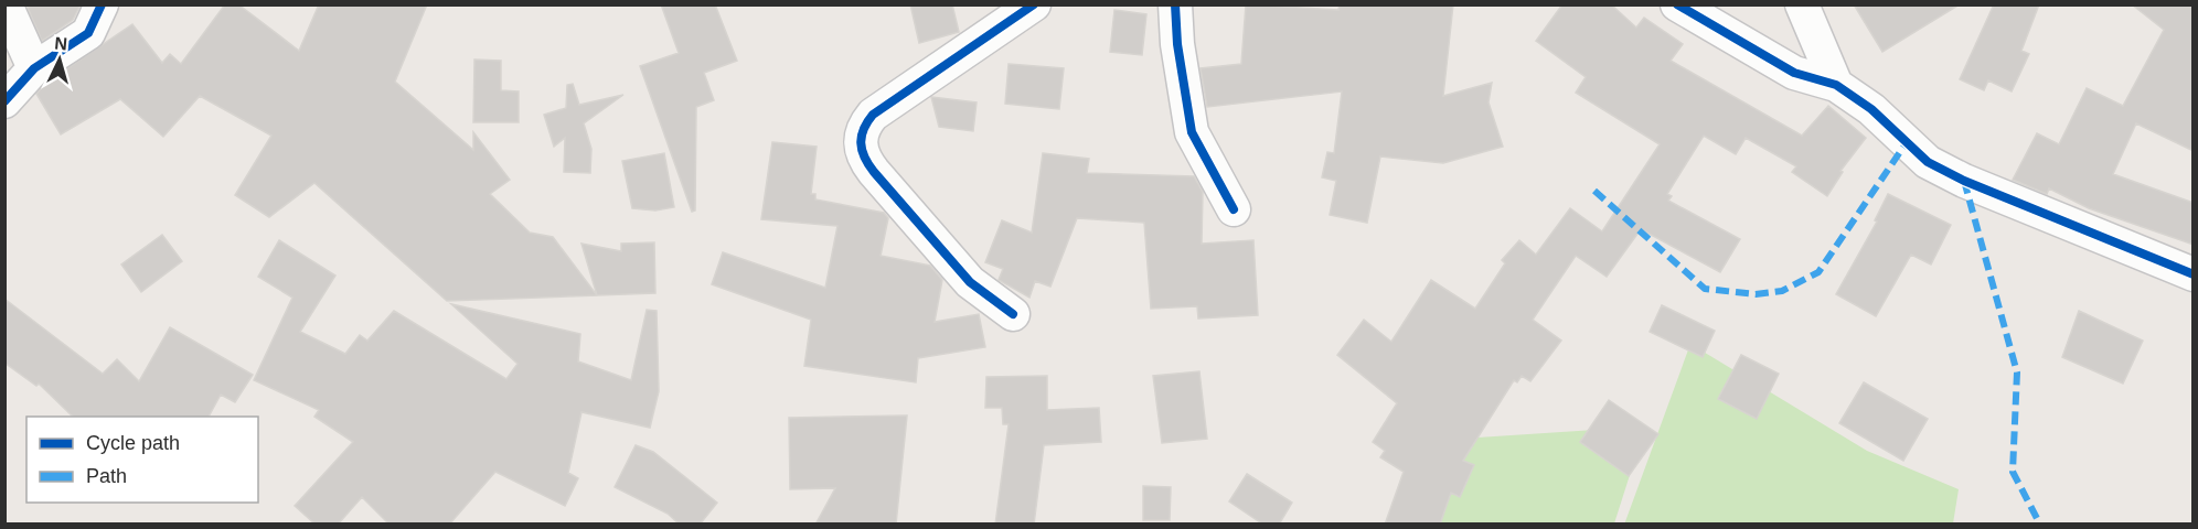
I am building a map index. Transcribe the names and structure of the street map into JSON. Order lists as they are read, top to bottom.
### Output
{
  "legend": ["Cycle path", "Path"],
  "north": "top"
}
